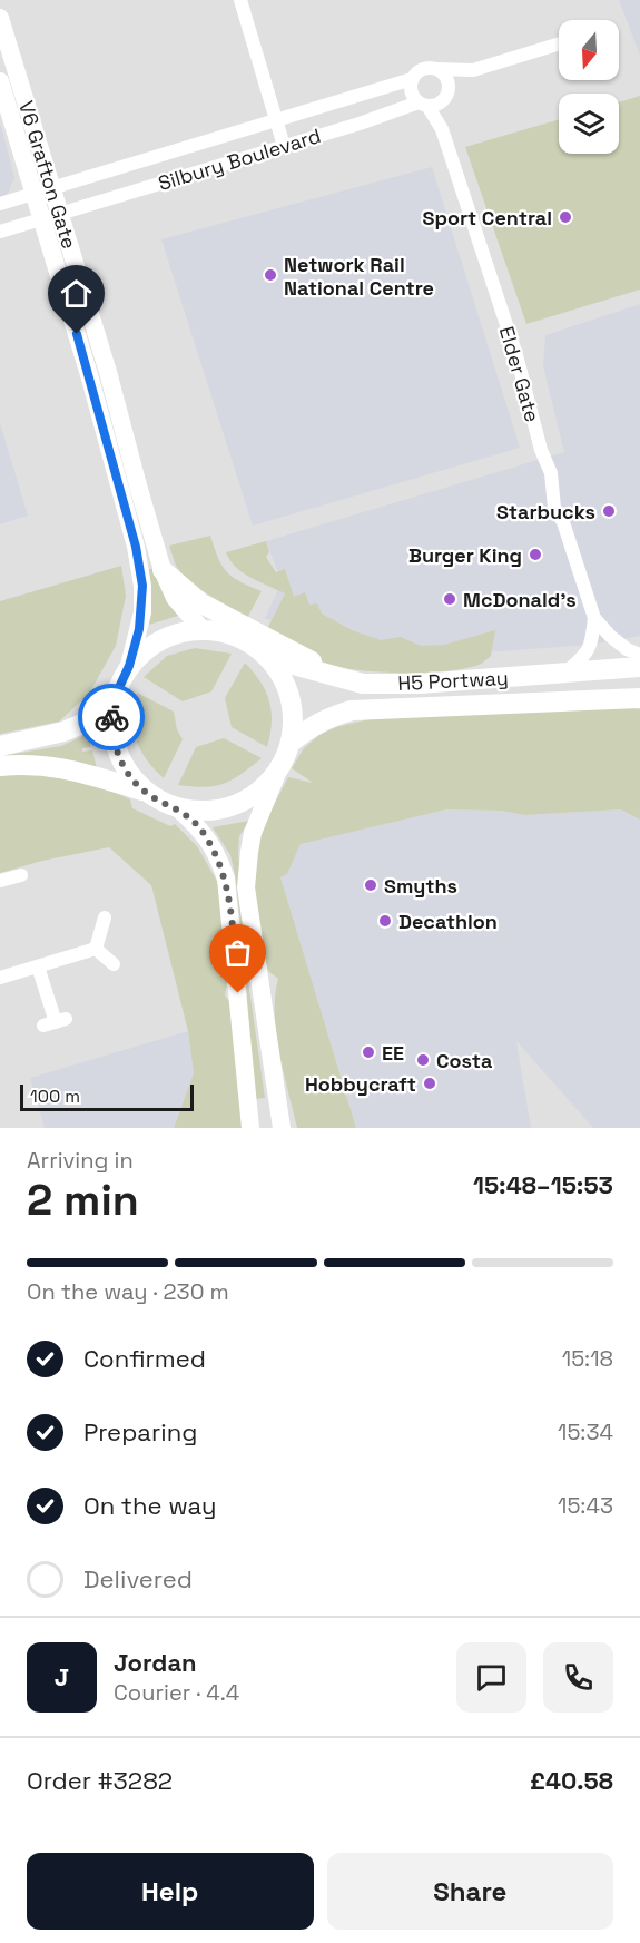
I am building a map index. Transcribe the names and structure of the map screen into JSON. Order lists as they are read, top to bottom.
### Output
{
  "streets": {
    "main road": ["H5 Portway"],
    "street": ["Silbury Boulevard", "V6 Grafton Gate", "Elder Gate"]
  },
  "crossings": [
    ["Silbury Boulevard", "V6 Grafton Gate"],
    ["Silbury Boulevard", "Elder Gate"],
    ["V6 Grafton Gate", "H5 Portway"],
    ["Elder Gate", "H5 Portway"]
  ],
  "places": [
    "Sport Central",
    "Network Rail National Centre",
    "Starbucks",
    "Burger King",
    "McDonald's",
    "Smyths",
    "Decathlon",
    "EE",
    "Costa",
    "Hobbycraft"
  ],
  "scale_bar": "100 m",
  "north": "bottom",
  "page": {
    "scale": "100 m",
    "heading": ["2 min", "Arriving in", "15:48–15:53"],
    "panel": [
      "Jordan",
      "Courier · 4.4",
      "Order #3282",
      "£40.58"
    ],
    "bar": "On the way · 230 m",
    "list": [
      ["Confirmed", "15:18"],
      ["Preparing", "15:34"],
      ["On the way", "15:43"],
      "Delivered"
    ],
    "round": "J",
    "buttons": ["Help", "Share"]
  }
}
